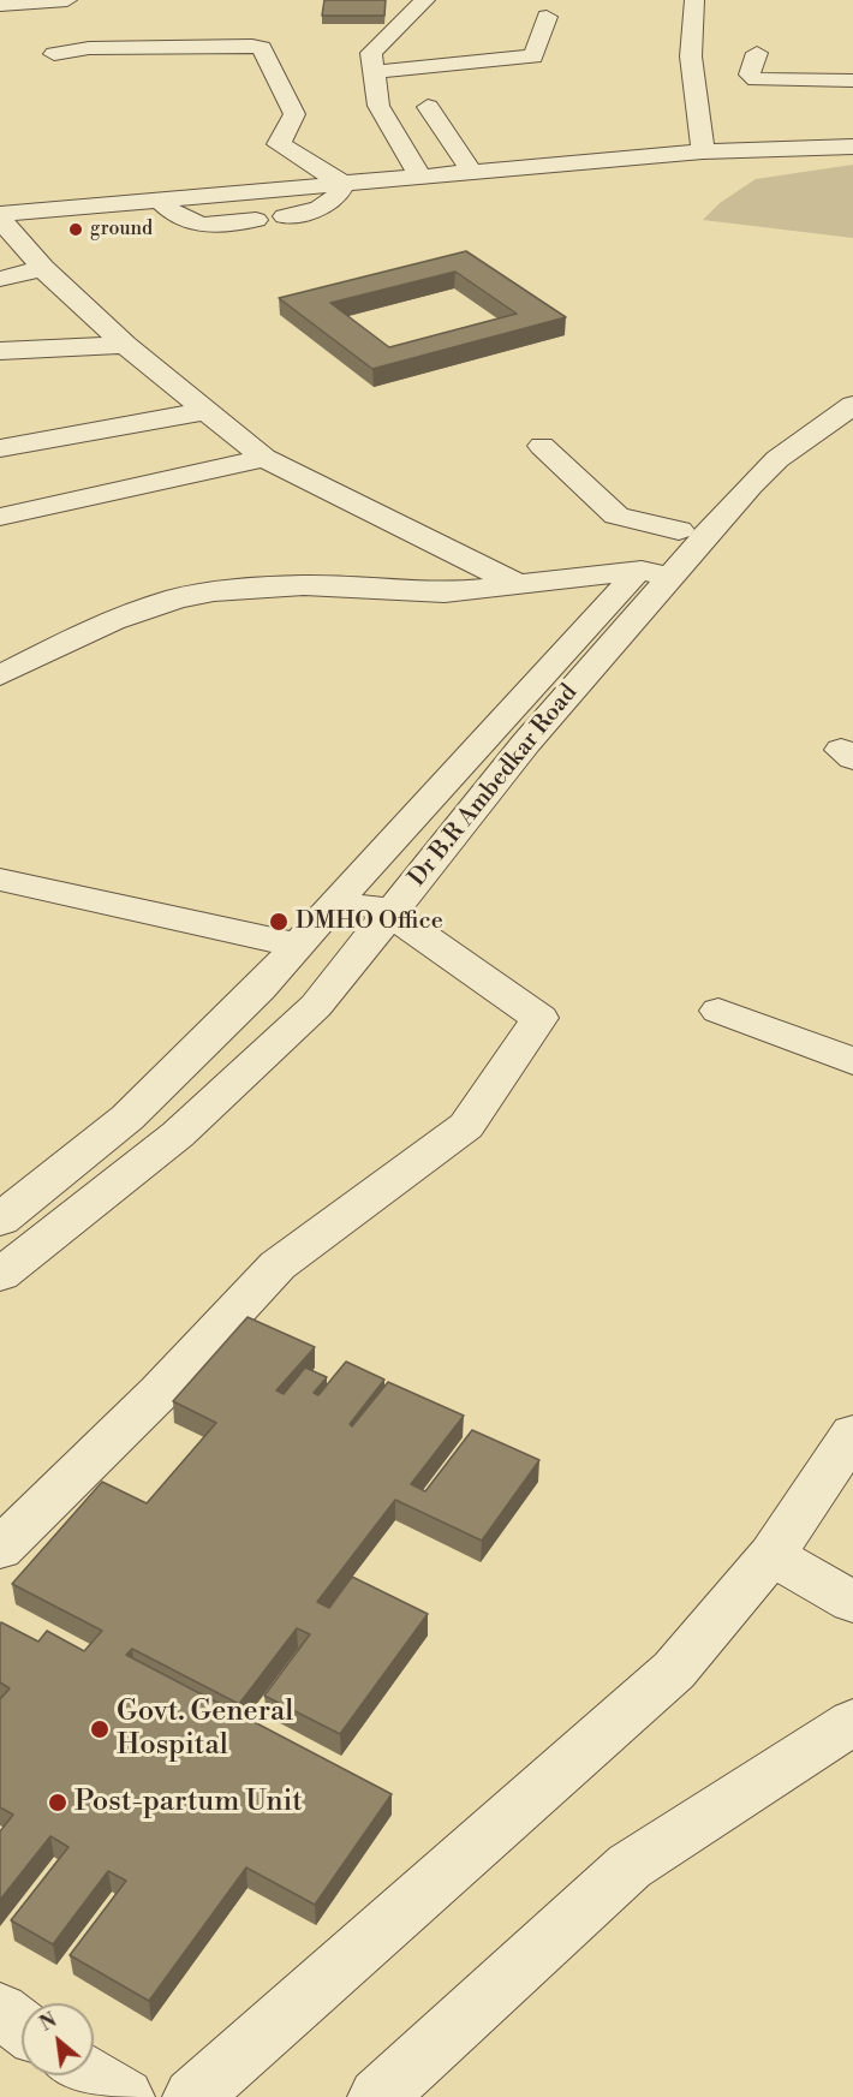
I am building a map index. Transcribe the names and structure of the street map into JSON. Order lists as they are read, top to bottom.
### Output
{
  "streets": {
    "street": ["Dr B.R Ambedkar Road"]
  },
  "places": [
    "ground",
    "DMHO Office",
    "Govt. General Hospital",
    "Post-partum Unit"
  ],
  "north": "top left"
}
